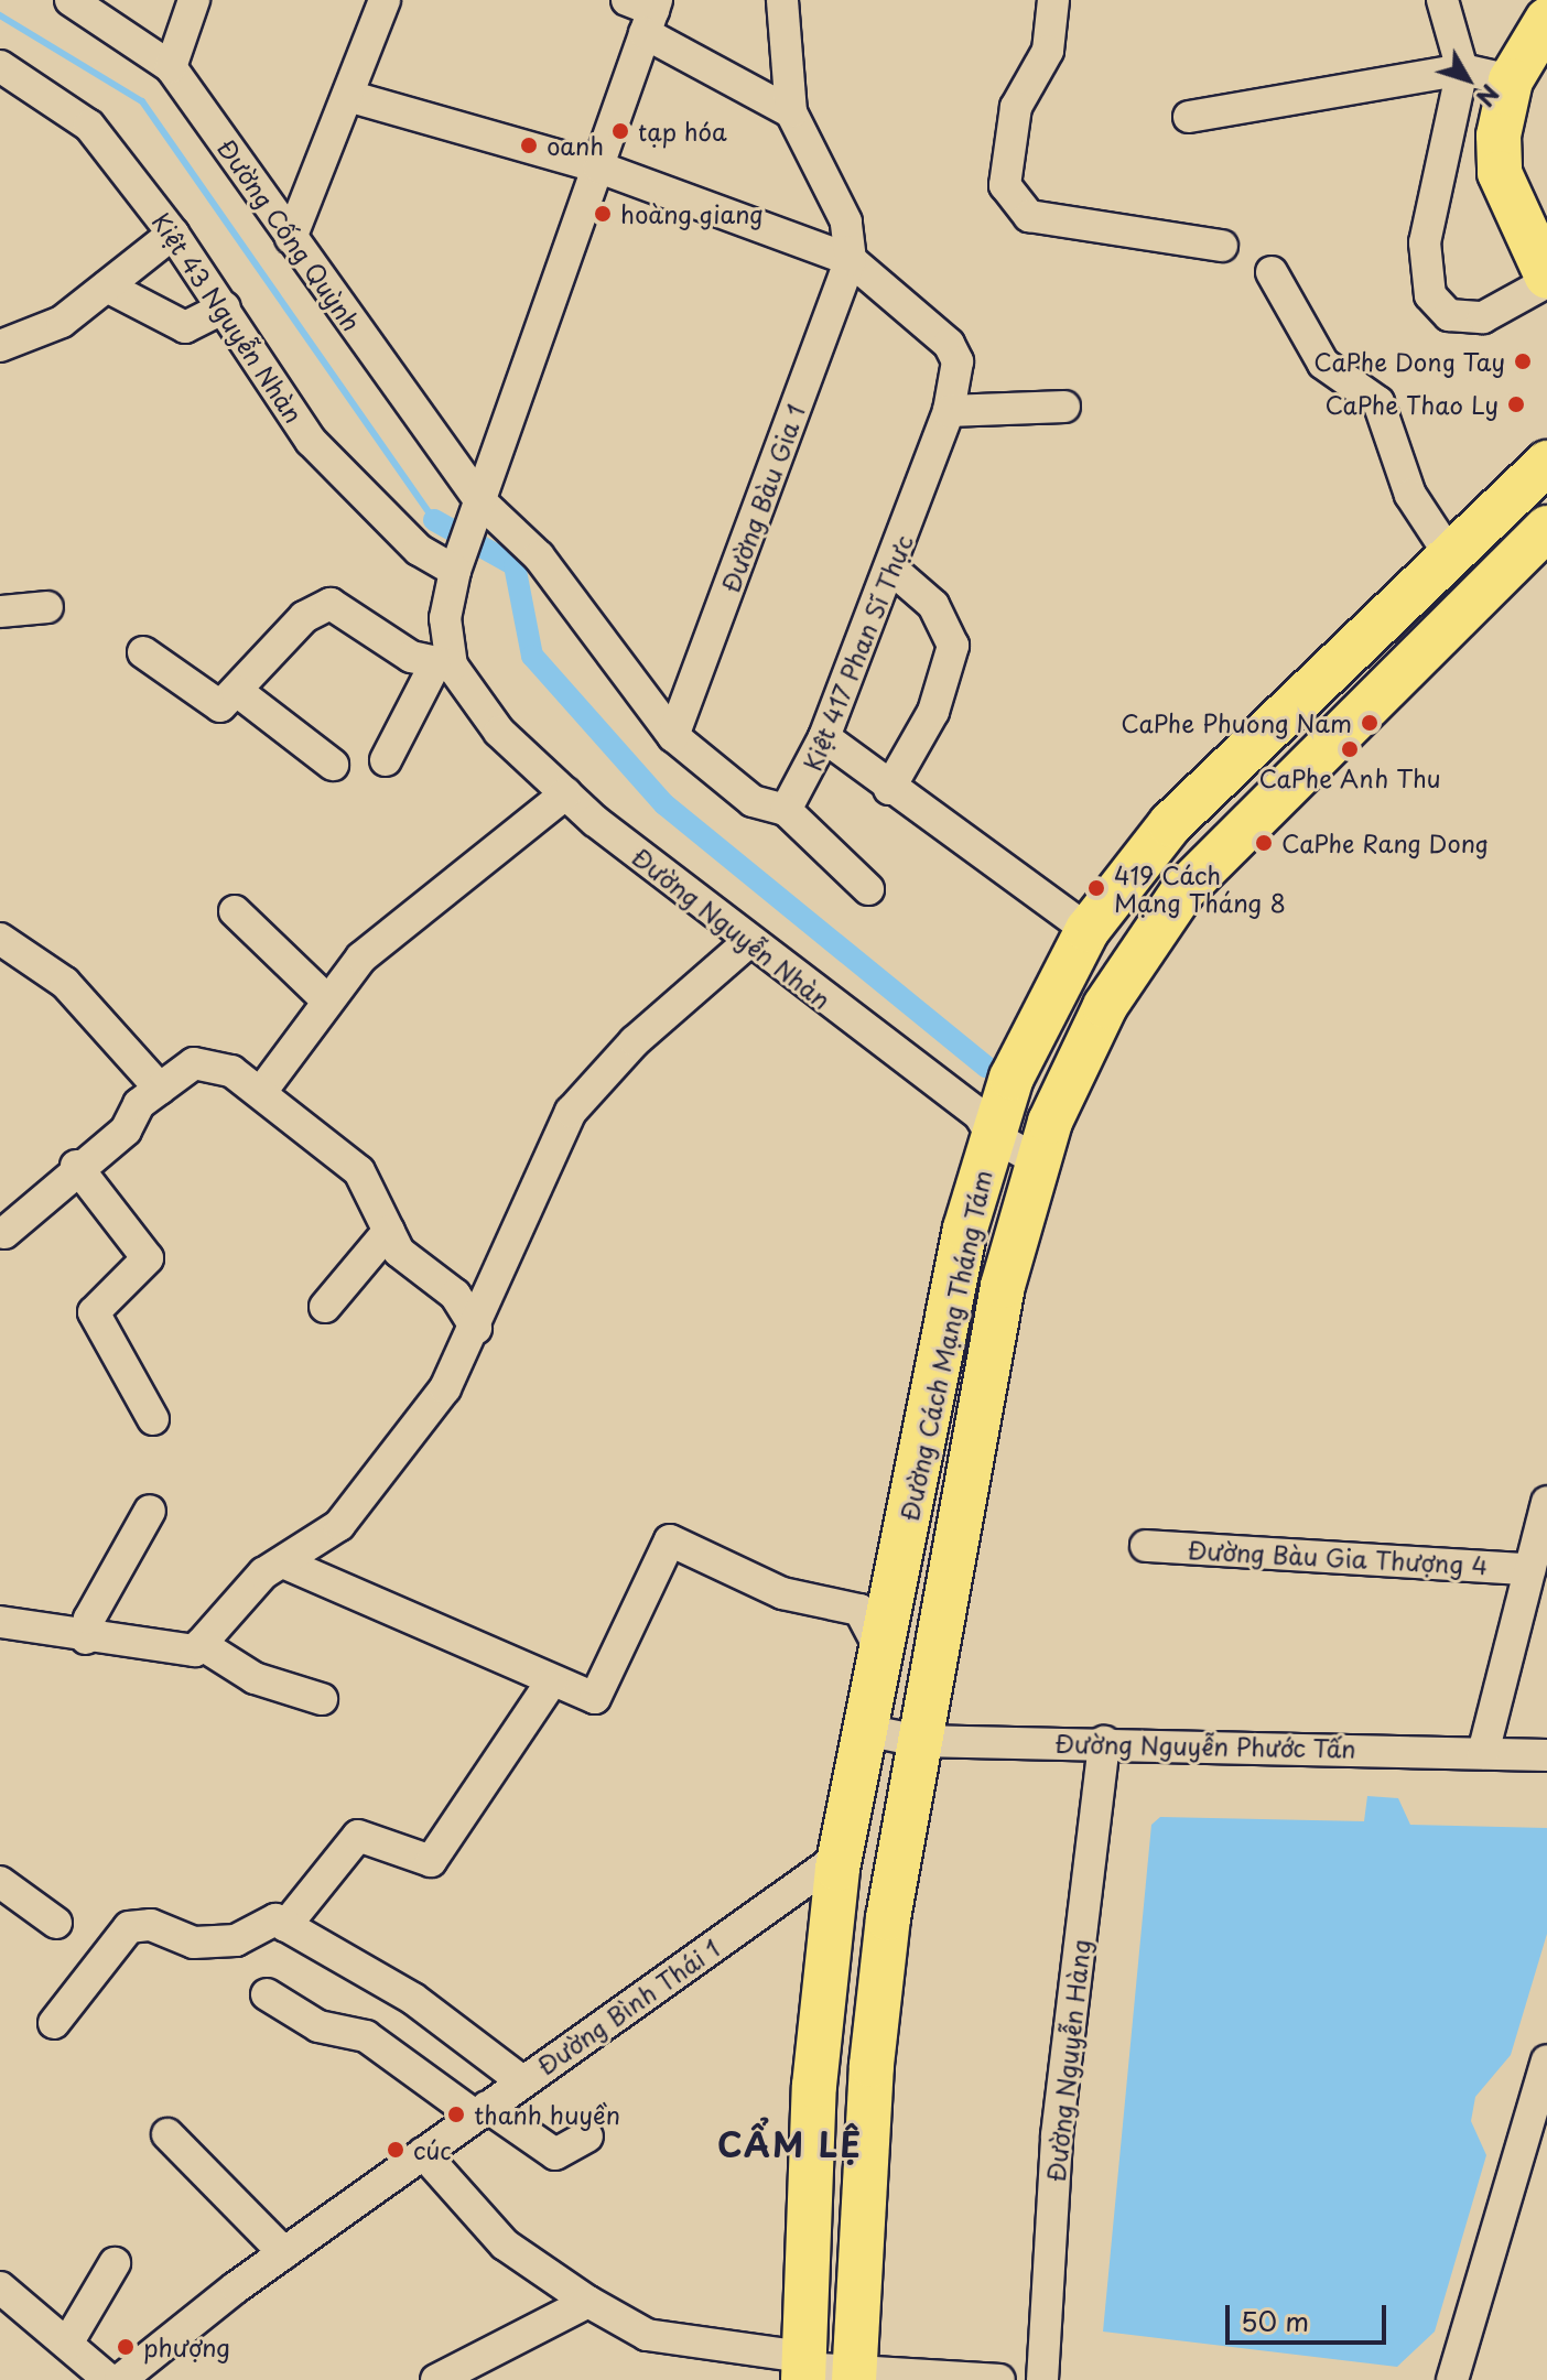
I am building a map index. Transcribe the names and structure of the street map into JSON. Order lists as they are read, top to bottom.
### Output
{
  "streets": {
    "highway": ["Đường Cách Mạng Tháng Tám"],
    "street": [
      "Đường Cống Quỳnh",
      "Kiệt 43 Nguyễn Nhàn",
      "Đường Bàu Gia 1",
      "Kiệt 417 Phan Sĩ Thực",
      "Đường Nguyễn Nhàn",
      "Đường Bàu Gia Thượng 4",
      "Đường Nguyễn Phước Tấn",
      "Đường Bình Thái 1",
      "Đường Nguyễn Hàng"
    ]
  },
  "crossings": [
    ["Đường Cống Quỳnh", "Đường Bàu Gia 1"],
    ["Đường Cống Quỳnh", "Đường Nguyễn Nhàn"],
    ["Kiệt 43 Nguyễn Nhàn", "Đường Nguyễn Nhàn"],
    ["Đường Bàu Gia 1", "Kiệt 417 Phan Sĩ Thực"],
    ["Đường Nguyễn Nhàn", "Đường Cách Mạng Tháng Tám"],
    ["Đường Cách Mạng Tháng Tám", "Đường Nguyễn Phước Tấn"],
    ["Đường Cách Mạng Tháng Tám", "Đường Bình Thái 1"],
    ["Đường Nguyễn Phước Tấn", "Đường Nguyễn Hàng"]
  ],
  "districts": ["CẨM LỆ"],
  "places": [
    "tạp hóa",
    "oanh",
    "hoàng giang",
    "CaPhe Dong Tay",
    "CaPhe Thao Ly",
    "CaPhe Phuong Nam",
    "CaPhe Anh Thu",
    "CaPhe Rang Dong",
    "419 Cách Mạng Tháng 8",
    "thanh huyền",
    "cúc",
    "phượng"
  ],
  "scale_bar": "50 m",
  "north": "bottom right"
}
